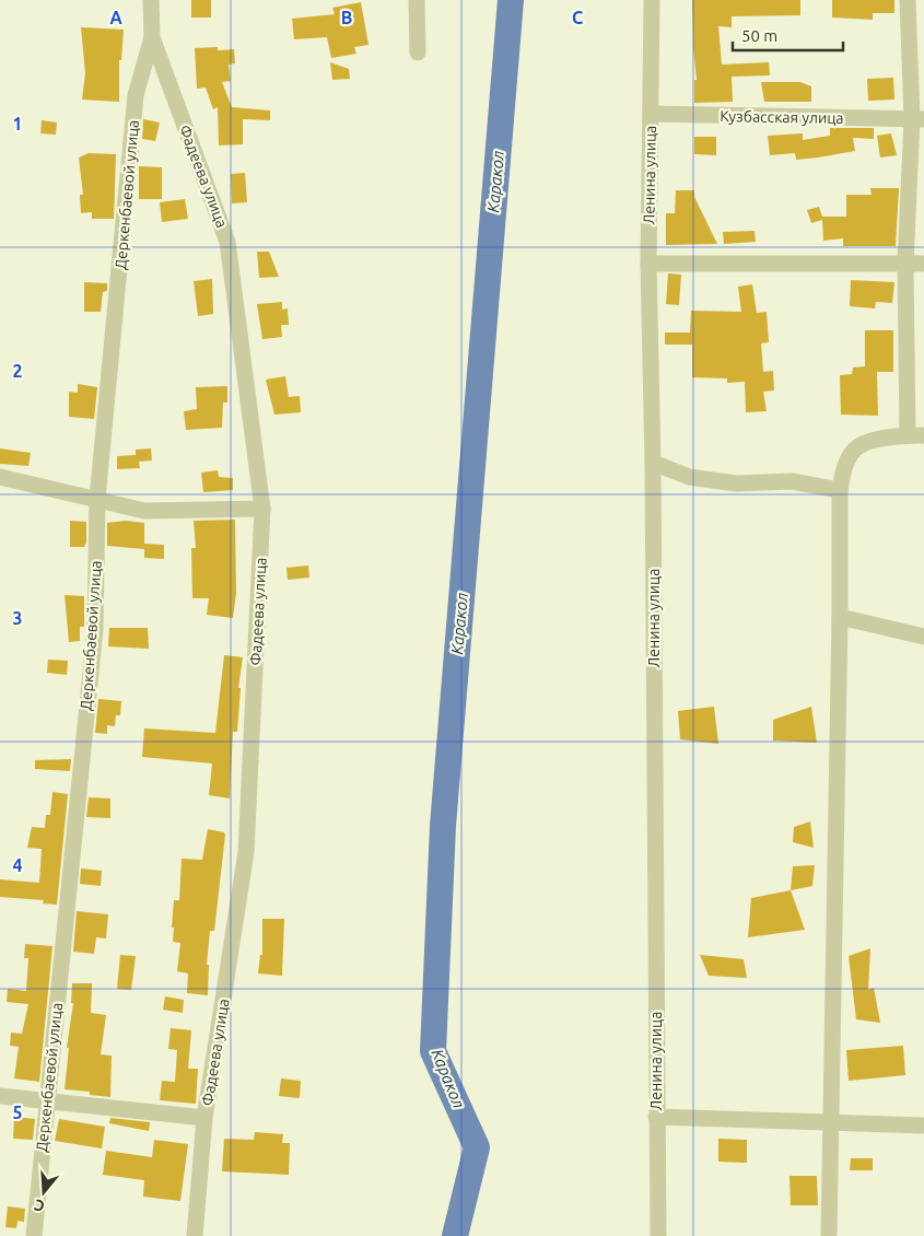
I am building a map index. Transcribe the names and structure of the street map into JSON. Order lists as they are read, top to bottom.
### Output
{
  "streets": {
    "street": [
      "Кузбасская улица",
      "Ленина улица",
      "Фадеева улица",
      "Деркенбаевой улица"
    ]
  },
  "crossings": [
    ["Кузбасская улица", "Ленина улица"],
    ["Фадеева улица", "Деркенбаевой улица"]
  ],
  "water": ["Каракол"],
  "scale_bar": "50 m",
  "north": "bottom",
  "grid": {
    "columns": ["A", "B", "C"],
    "rows": [
      "1",
      "2",
      "3",
      "4",
      "5"
    ]
  }
}
